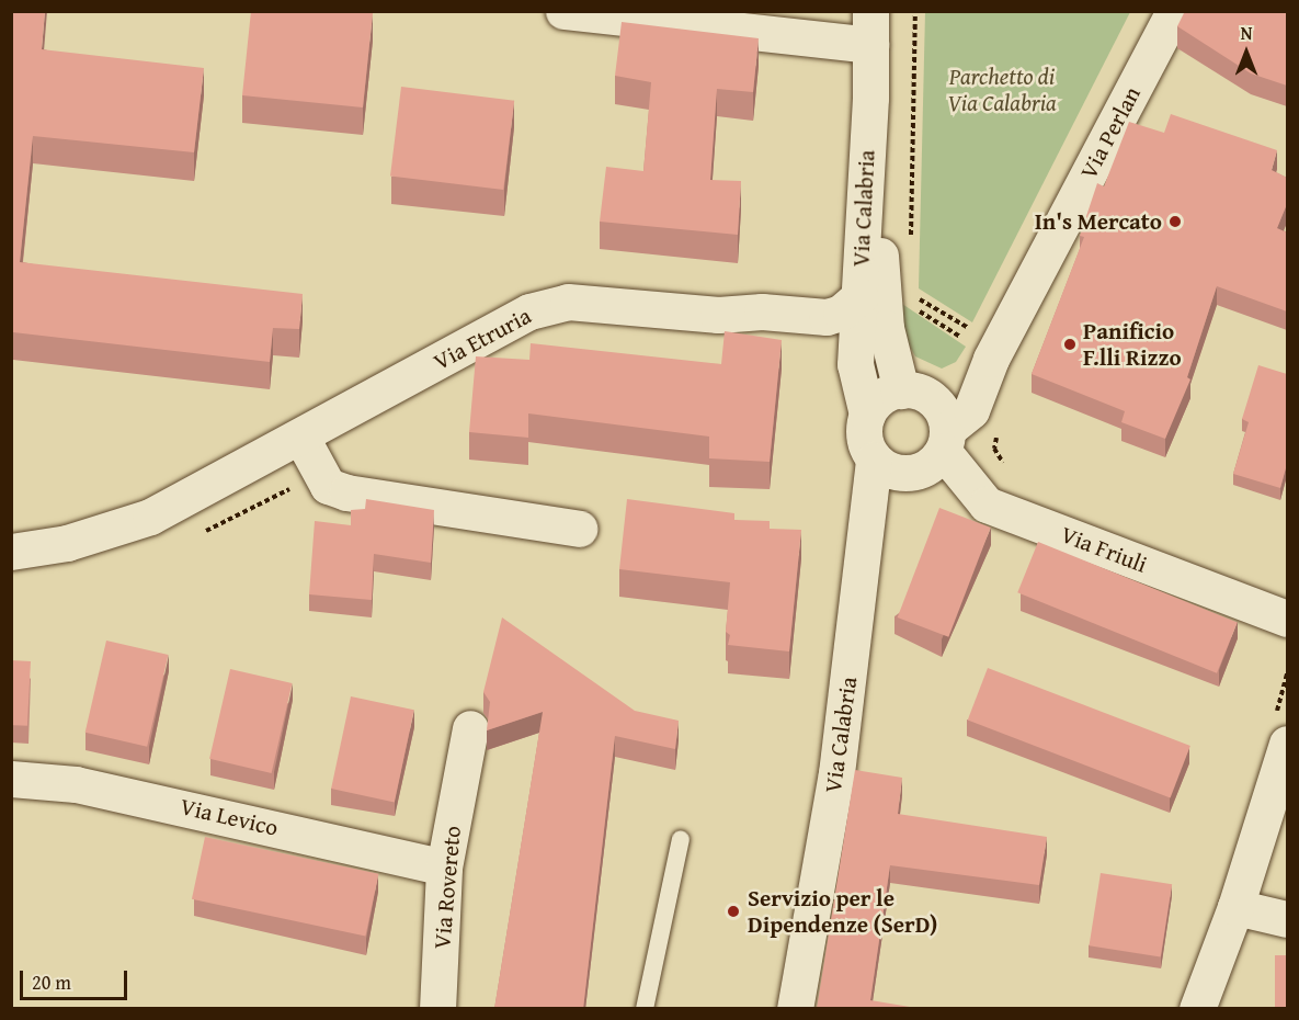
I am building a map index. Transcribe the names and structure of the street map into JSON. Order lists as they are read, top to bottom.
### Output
{
  "streets": {
    "street": [
      "Via Perlan",
      "Via Calabria",
      "Via Etruria",
      "Via Friuli",
      "Via Levico",
      "Via Rovereto"
    ]
  },
  "crossings": [
    ["Via Perlan", "Via Calabria"],
    ["Via Perlan", "Via Friuli"],
    ["Via Calabria", "Via Etruria"],
    ["Via Calabria", "Via Friuli"],
    ["Via Levico", "Via Rovereto"]
  ],
  "parks": ["Parchetto di Via Calabria"],
  "places": ["In's Mercato", "Panificio F.lli Rizzo", "Servizio per le Dipendenze (SerD)"],
  "scale_bar": "20 m",
  "north": "top"
}
